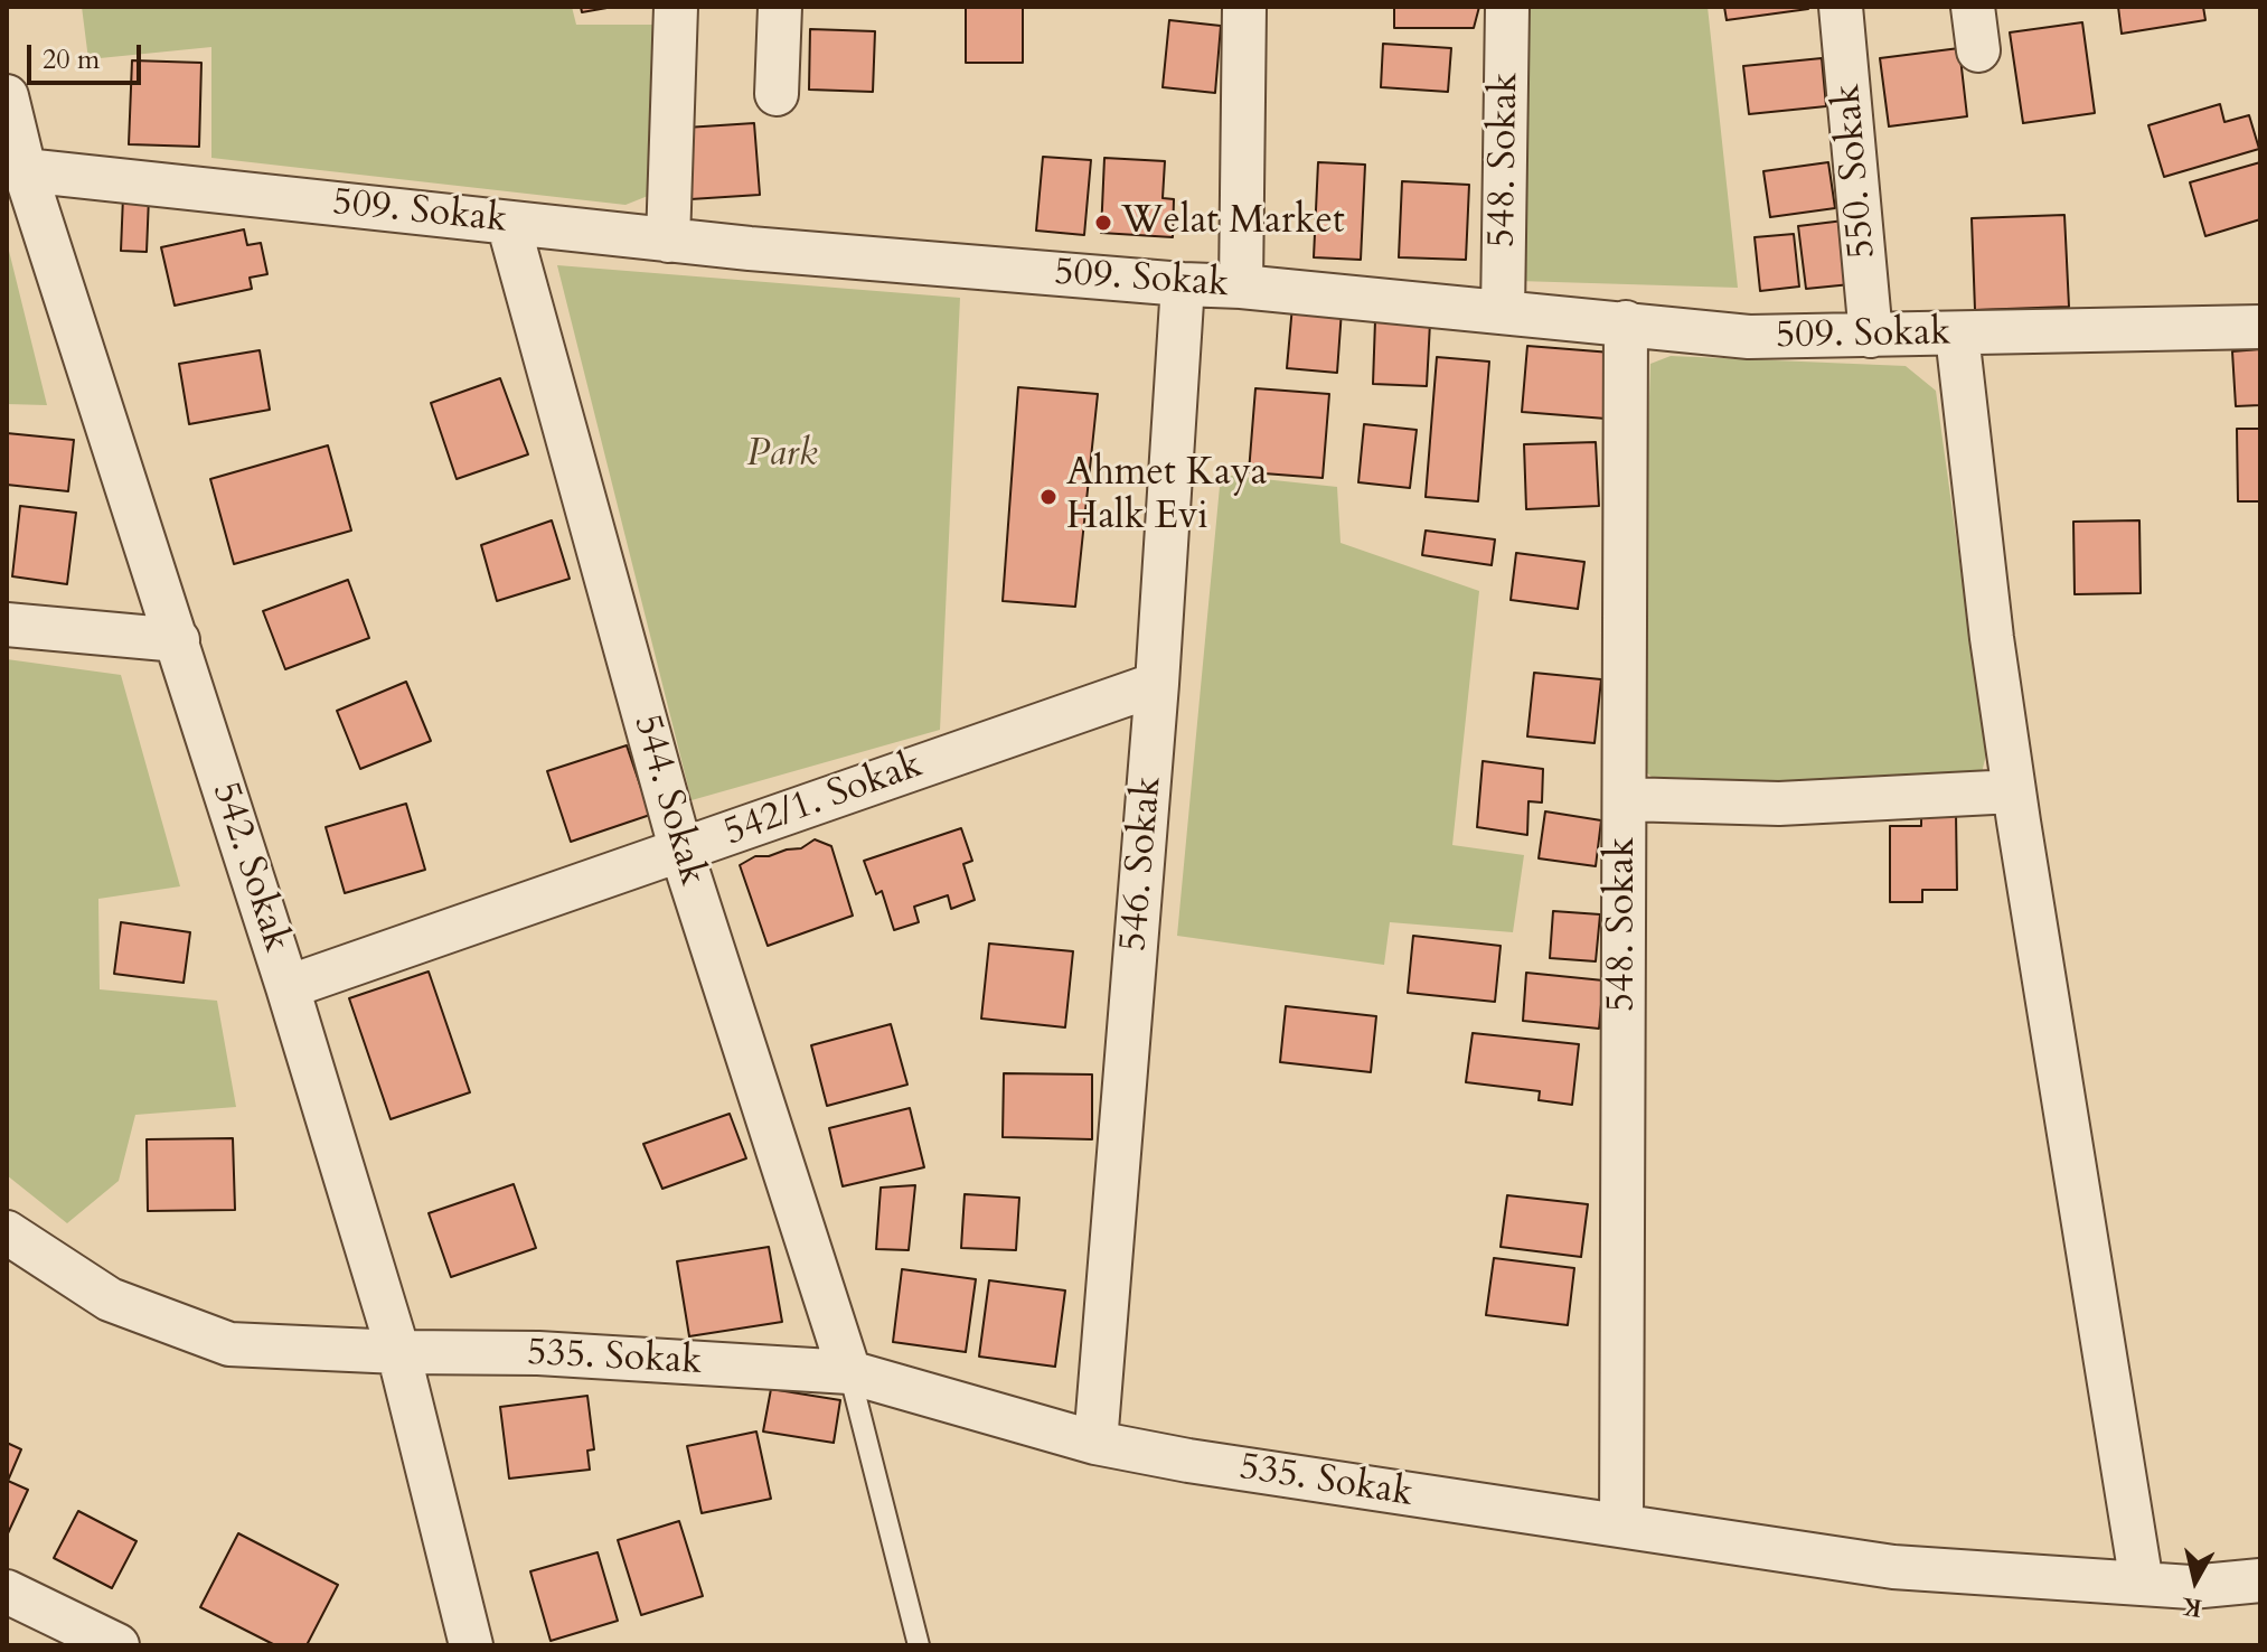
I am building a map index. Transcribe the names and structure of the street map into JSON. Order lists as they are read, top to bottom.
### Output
{
  "streets": {
    "street": [
      "548. Sokak",
      "550. Sokak",
      "509. Sokak",
      "544. Sokak",
      "542/1. Sokak",
      "546. Sokak",
      "542. Sokak",
      "535. Sokak"
    ]
  },
  "crossings": [
    ["548. Sokak", "509. Sokak"],
    ["548. Sokak", "535. Sokak"],
    ["550. Sokak", "509. Sokak"],
    ["509. Sokak", "544. Sokak"],
    ["509. Sokak", "546. Sokak"],
    ["509. Sokak", "542. Sokak"],
    ["544. Sokak", "542/1. Sokak"],
    ["544. Sokak", "535. Sokak"],
    ["542/1. Sokak", "546. Sokak"],
    ["542/1. Sokak", "542. Sokak"],
    ["546. Sokak", "535. Sokak"],
    ["542. Sokak", "535. Sokak"]
  ],
  "parks": ["Park"],
  "places": ["Welat Market", "Ahmet Kaya Halk Evi"],
  "scale_bar": "20 m",
  "north": "bottom"
}
